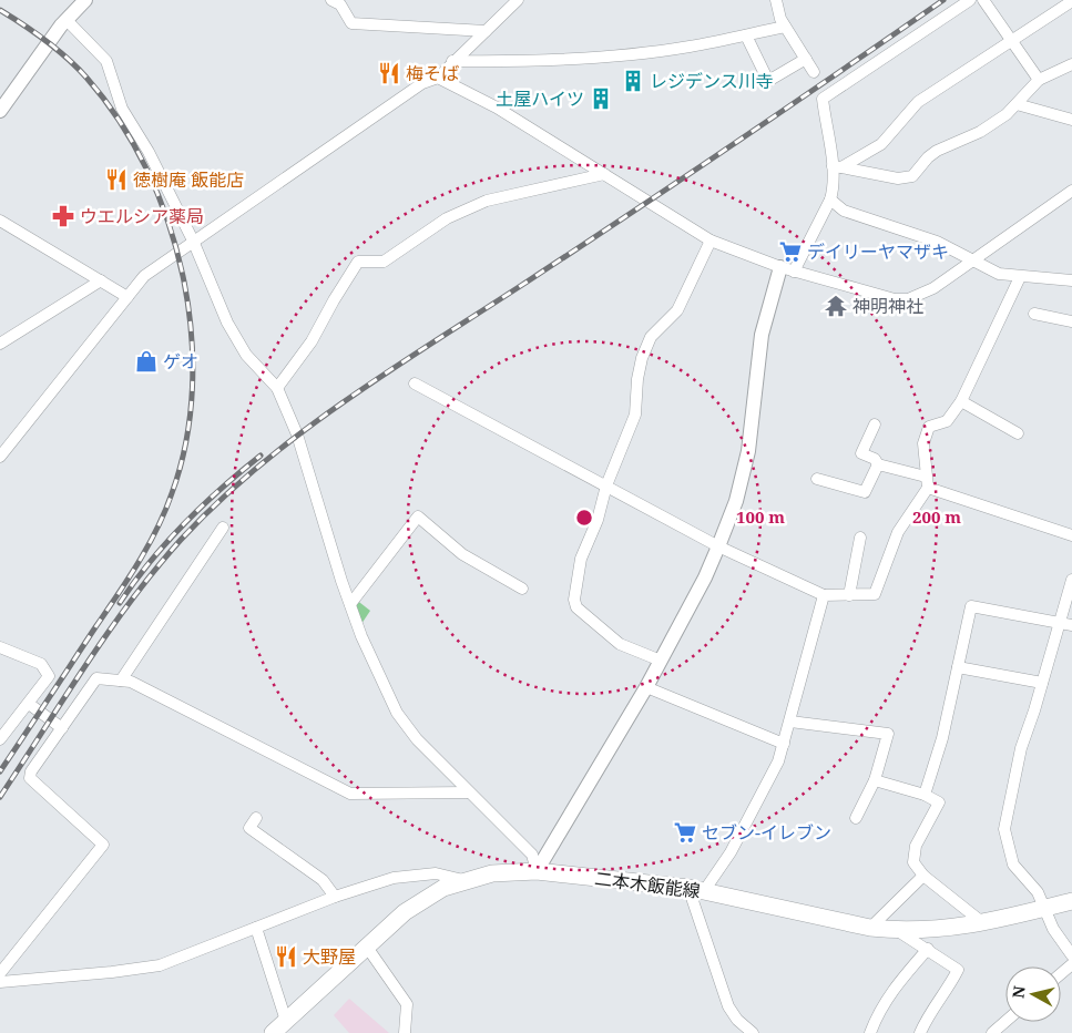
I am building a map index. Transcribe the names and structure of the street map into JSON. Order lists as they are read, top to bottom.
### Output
{
  "streets": {
    "main road": ["二本木飯能線"]
  },
  "places": {
    "restaurant": ["梅そば", "徳樹庵 飯能店", "大野屋"],
    "building": ["レジデンス川寺", "土屋ハイツ"],
    "pharmacy": ["ウエルシア薬局"],
    "supermarket": ["デイリーヤマザキ", "セブン-イレブン"],
    "temple": ["神明神社"],
    "shop": ["ゲオ"]
  },
  "north": "left",
  "rings": ["100 m", "200 m"]
}
